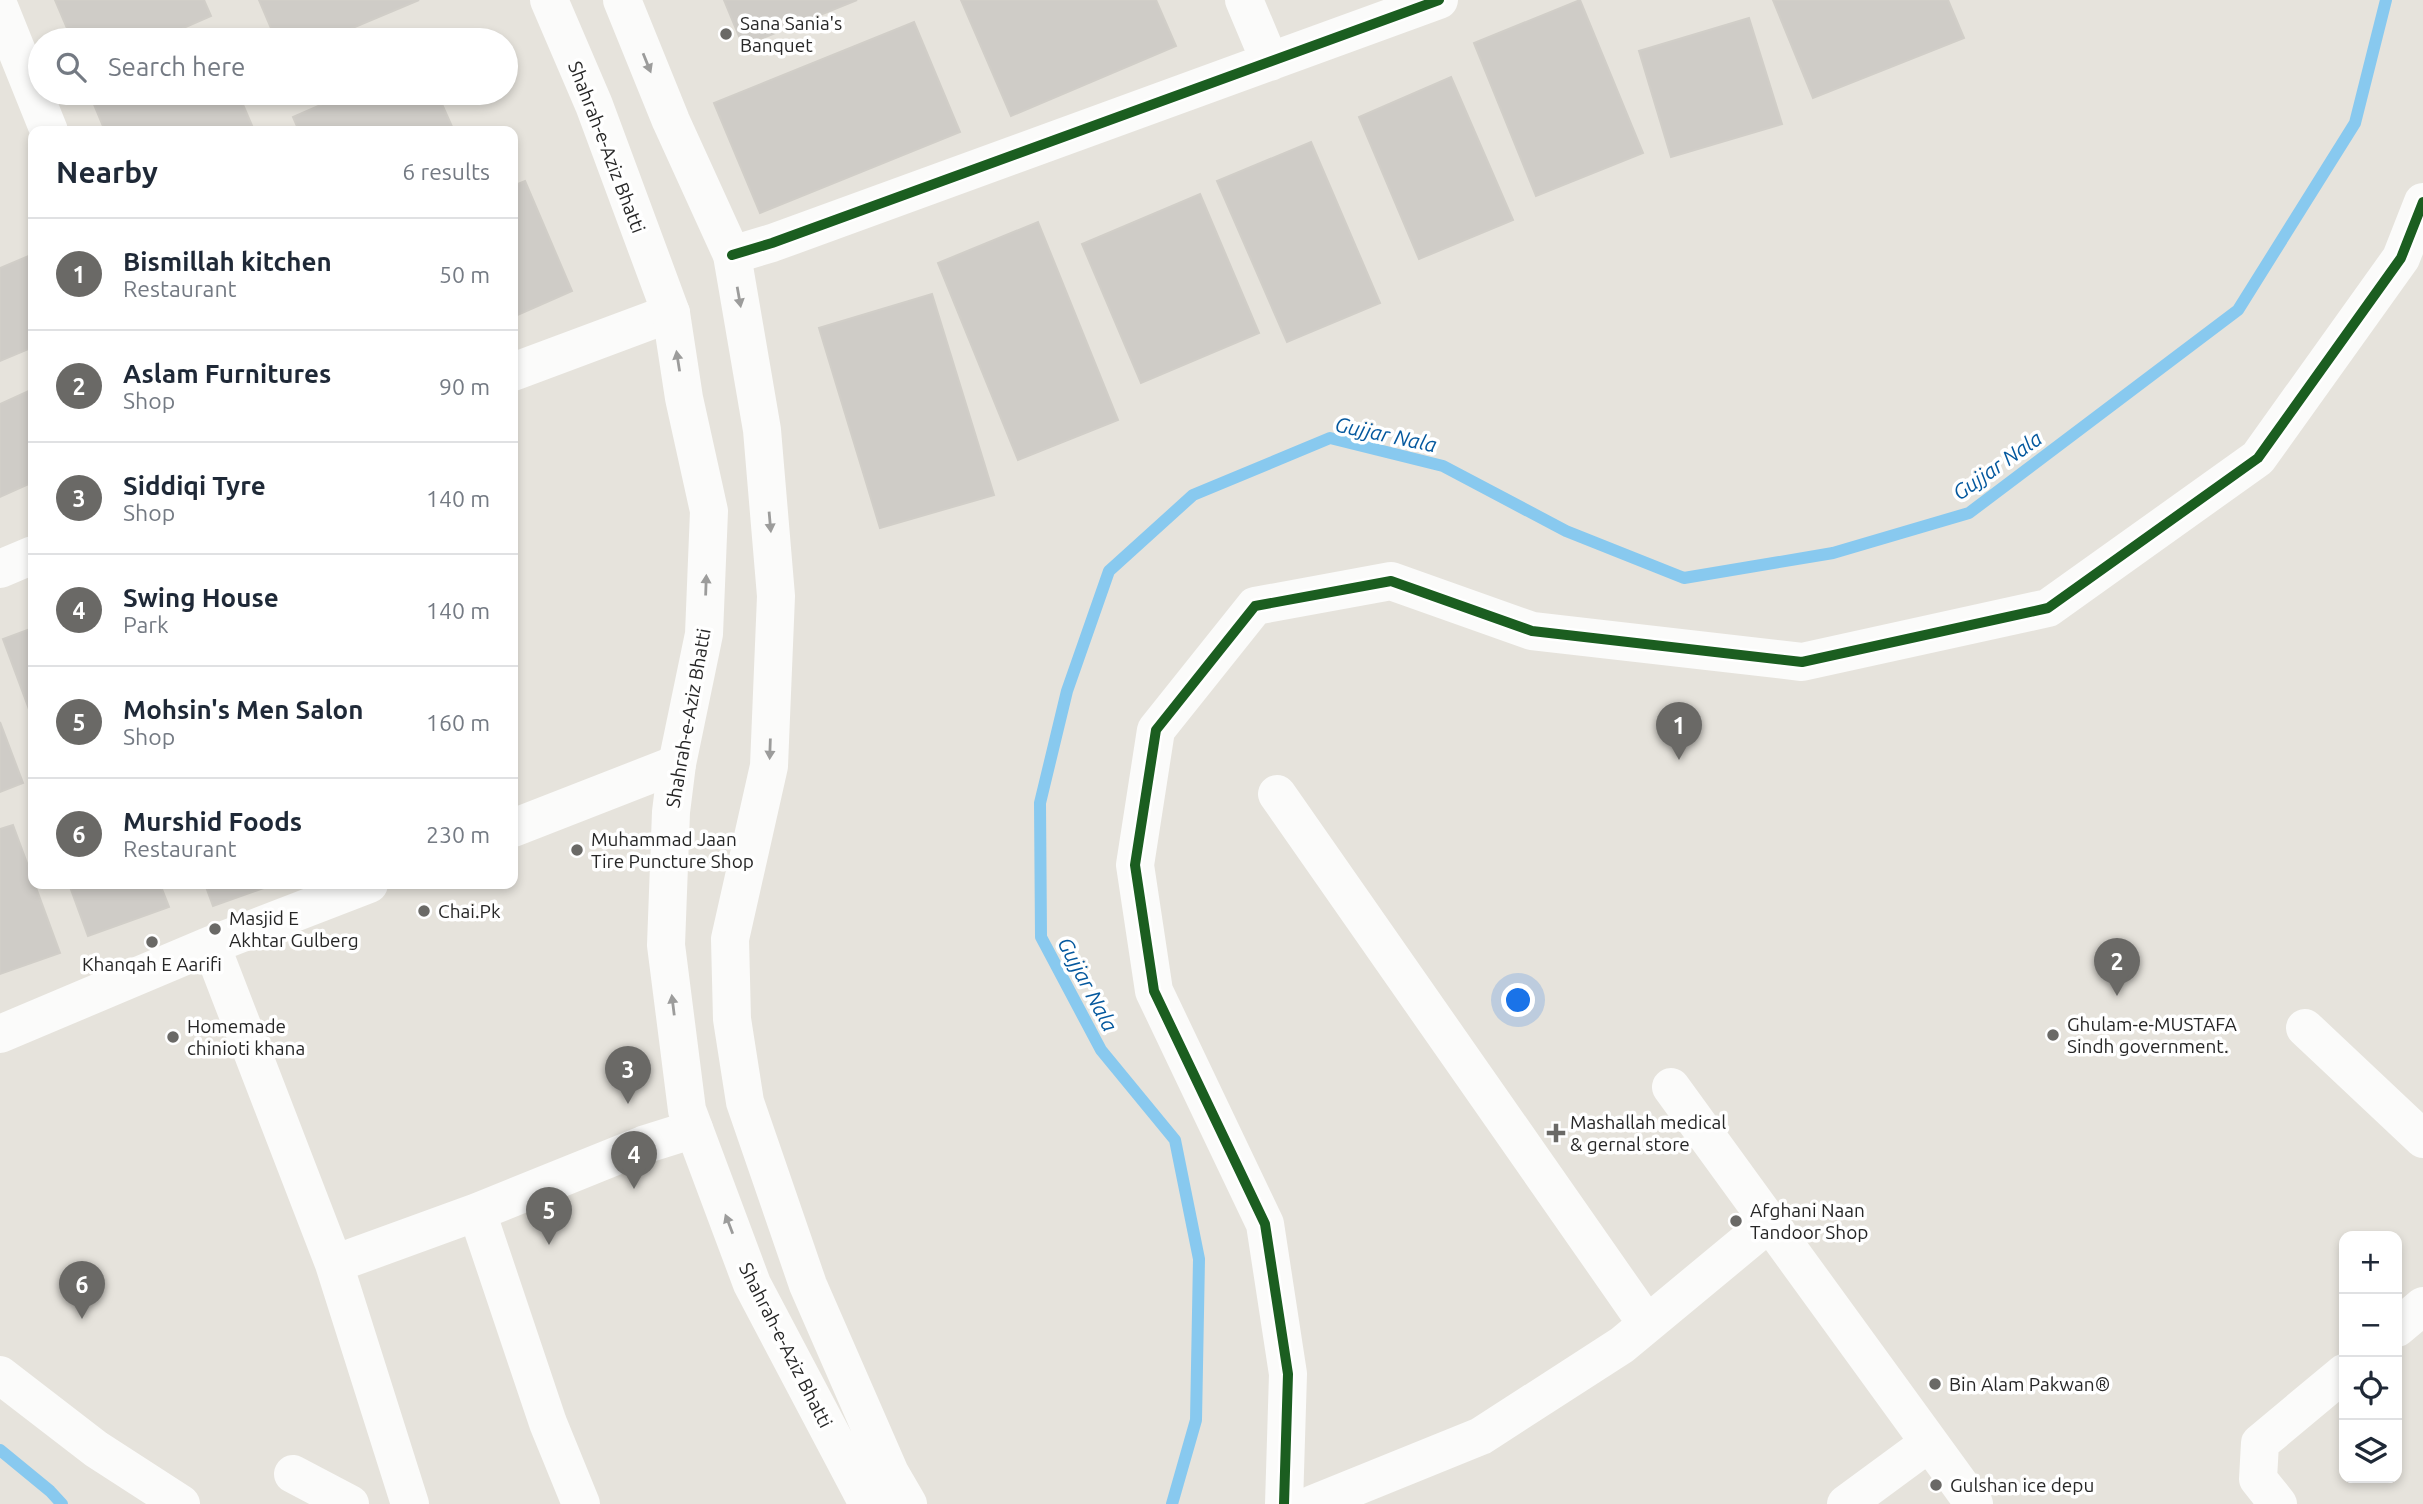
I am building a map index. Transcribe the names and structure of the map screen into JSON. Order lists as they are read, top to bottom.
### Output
{
  "streets": {
    "street": ["Shahrah-e-Aziz Bhatti"]
  },
  "water": ["Gujjar Nala"],
  "places": {
    "other": [
      "Sana Sania's Banquet",
      "Muhammad Jaan Tire Puncture Shop",
      "Chai.Pk",
      "Masjid E Akhtar Gulberg",
      "Khanqah E Aarifi",
      "Ghulam-e-MUSTAFA Sindh government.",
      "Homemade chinioti khana",
      "Afghani Naan Tandoor Shop",
      "Bin Alam Pakwan®",
      "Gulshan ice depu"
    ],
    "health": ["Mashallah medical & gernal store"]
  },
  "page": {
    "search": "Search here",
    "heading": ["Nearby", "6 results"],
    "list": [
      {
        "mark": "1",
        "name": "Bismillah kitchen",
        "note": "Restaurant",
        "value": "50 m"
      },
      {
        "mark": "2",
        "name": "Aslam Furnitures",
        "note": "Shop",
        "value": "90 m"
      },
      {
        "mark": "3",
        "name": "Siddiqi Tyre",
        "note": "Shop",
        "value": "140 m"
      },
      {
        "mark": "4",
        "name": "Swing House",
        "note": "Park",
        "value": "140 m"
      },
      {
        "mark": "5",
        "name": "Mohsin's Men Salon",
        "note": "Shop",
        "value": "160 m"
      },
      {
        "mark": "6",
        "name": "Murshid Foods",
        "note": "Restaurant",
        "value": "230 m"
      }
    ],
    "pins": [
      "1",
      "2",
      "3",
      "4",
      "5",
      "6"
    ],
    "map_buttons": ["+", "−"]
  }
}
